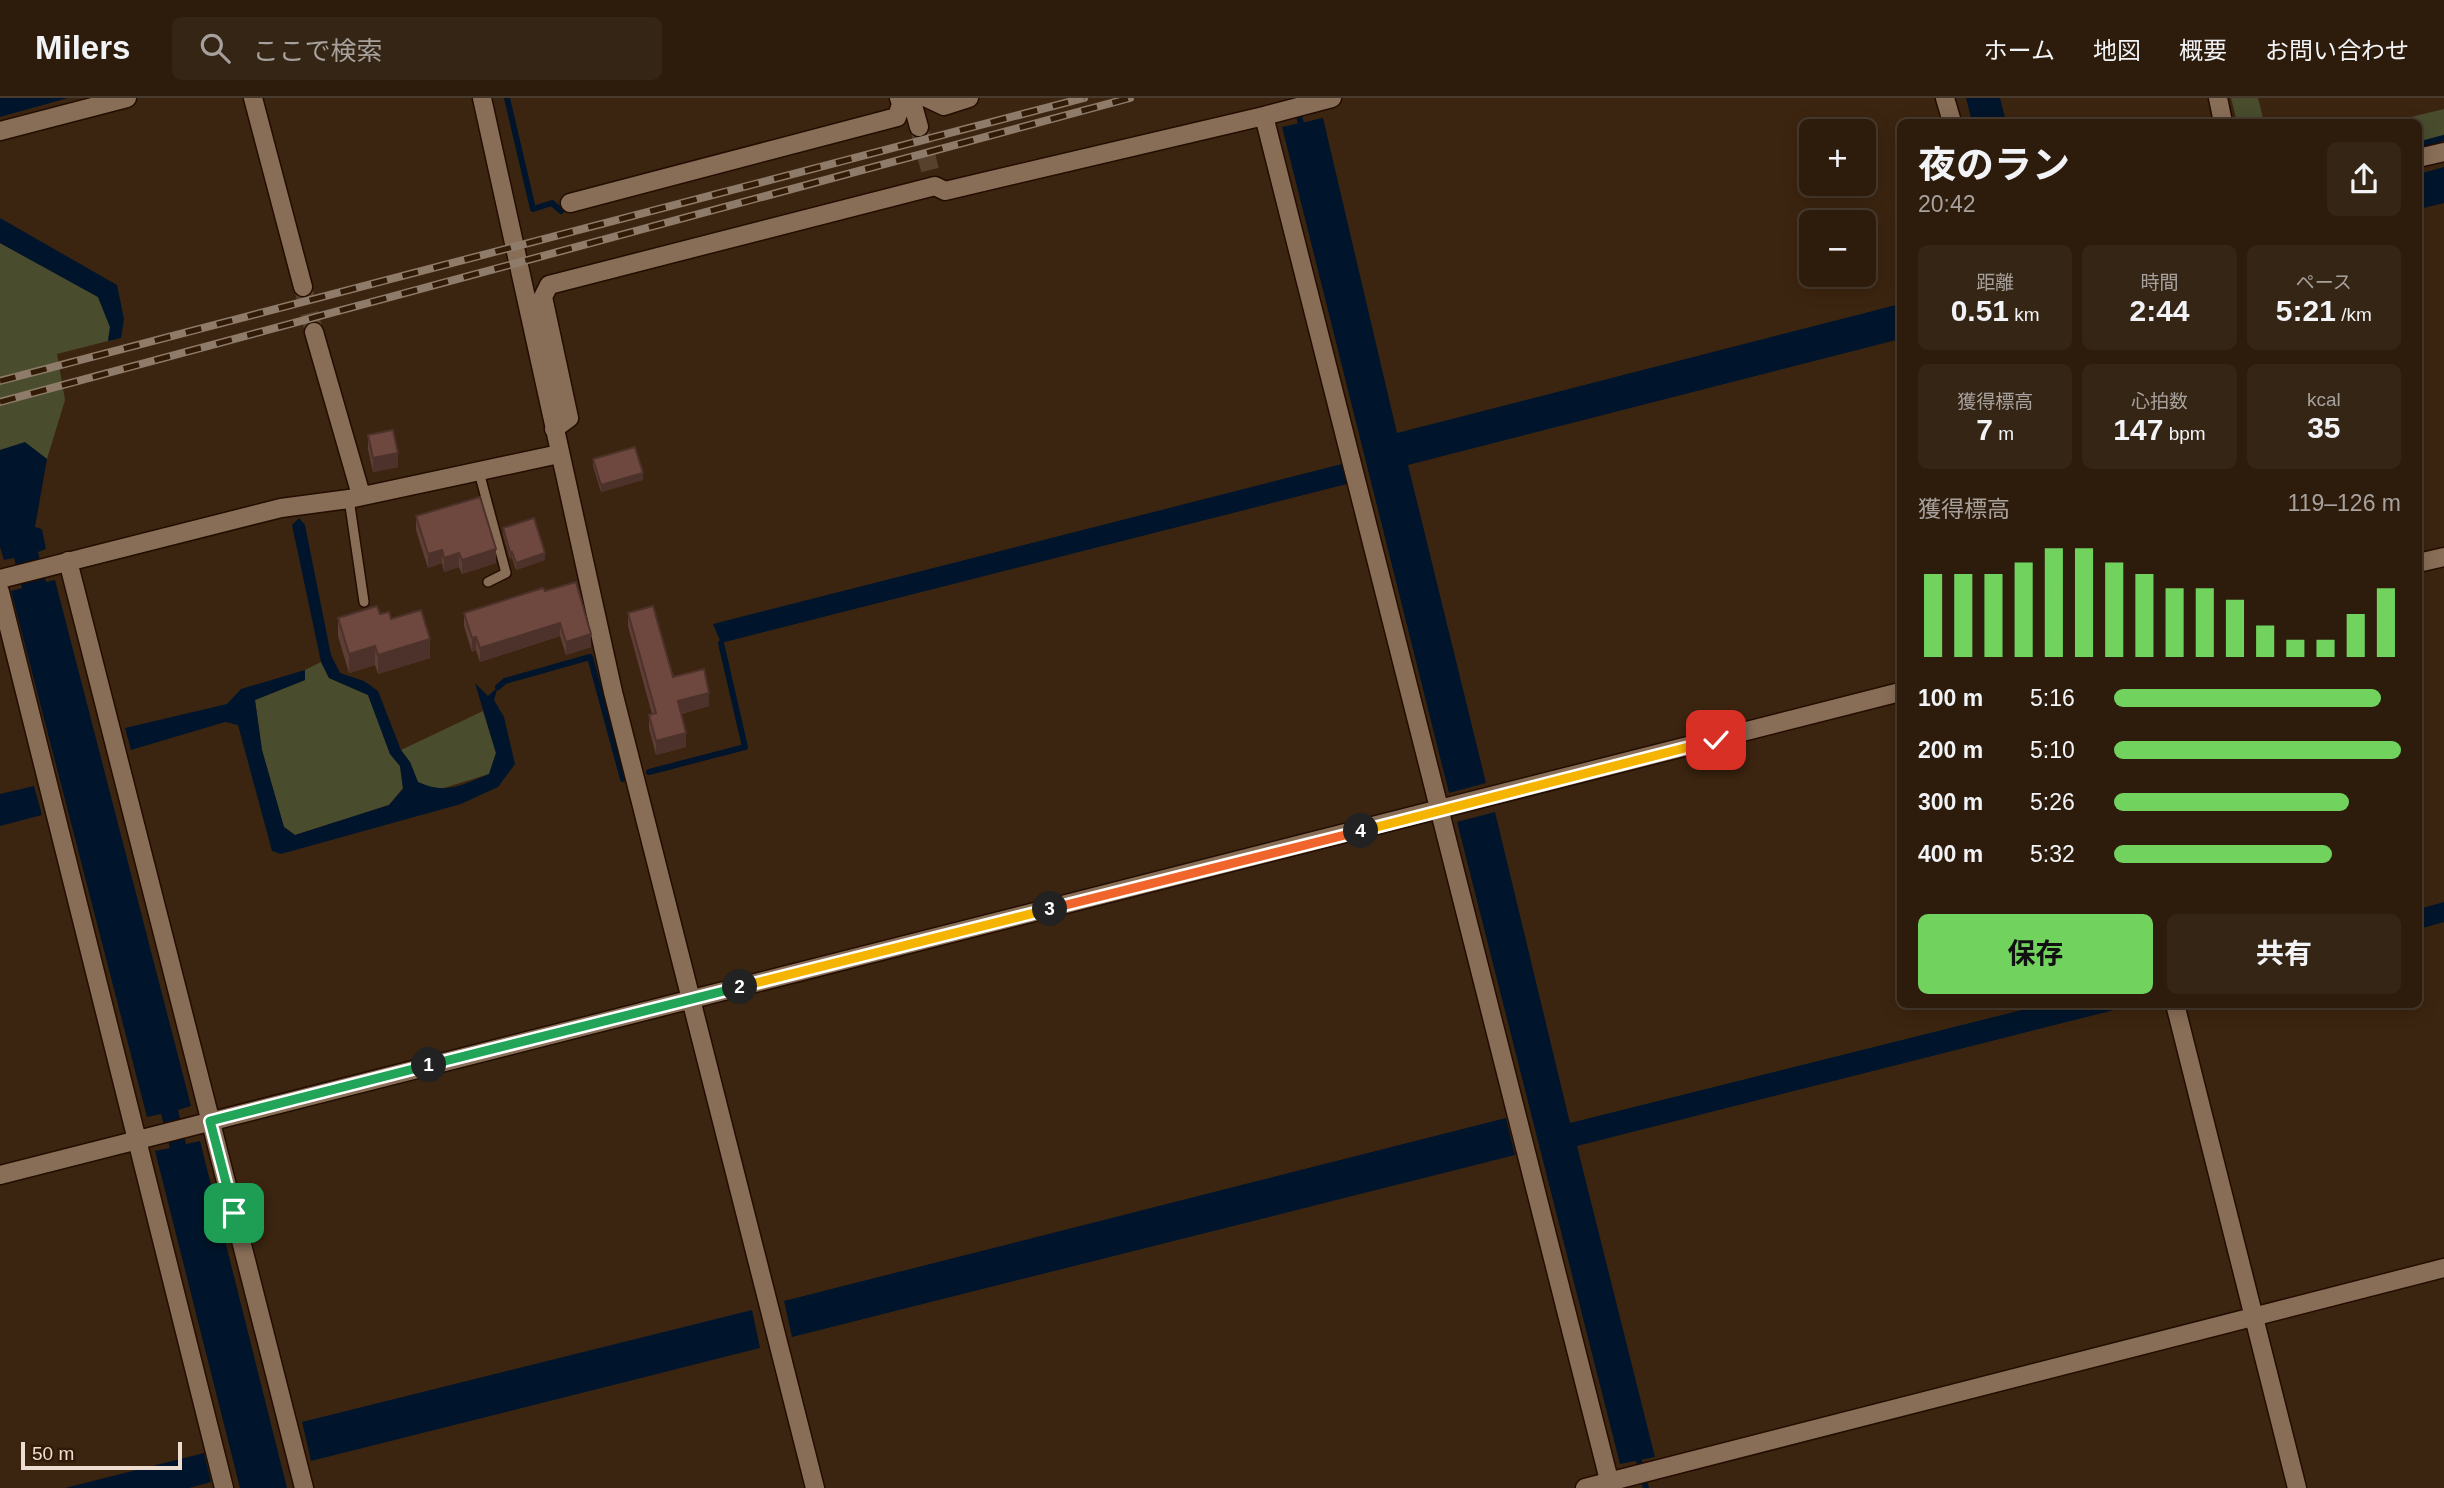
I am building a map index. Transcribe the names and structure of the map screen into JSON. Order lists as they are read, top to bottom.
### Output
{
  "scale_bar": "50 m",
  "page": {
    "header": "Milers",
    "search": "ここで検索",
    "nav": [
      "ホーム",
      "地図",
      "概要",
      "お問い合わせ"
    ],
    "map_buttons": ["+", "−"],
    "heading": ["夜のラン", "20:42"],
    "stats": [
      ["距離", "0.51 km"],
      ["時間", "2:44"],
      ["ペース", "5:21 /km"],
      ["獲得標高", "7 m"],
      ["心拍数", "147 bpm"],
      ["kcal", "35"]
    ],
    "chart": ["獲得標高", "119–126 m"],
    "list": [
      {
        "name": "100 m",
        "note": "5:16"
      },
      {
        "name": "200 m",
        "note": "5:10"
      },
      {
        "name": "300 m",
        "note": "5:26"
      },
      {
        "name": "400 m",
        "note": "5:32"
      }
    ],
    "pins": [
      "4",
      "3",
      "2",
      "1"
    ],
    "buttons": ["保存", "共有"],
    "scale": "50 m"
  }
}
